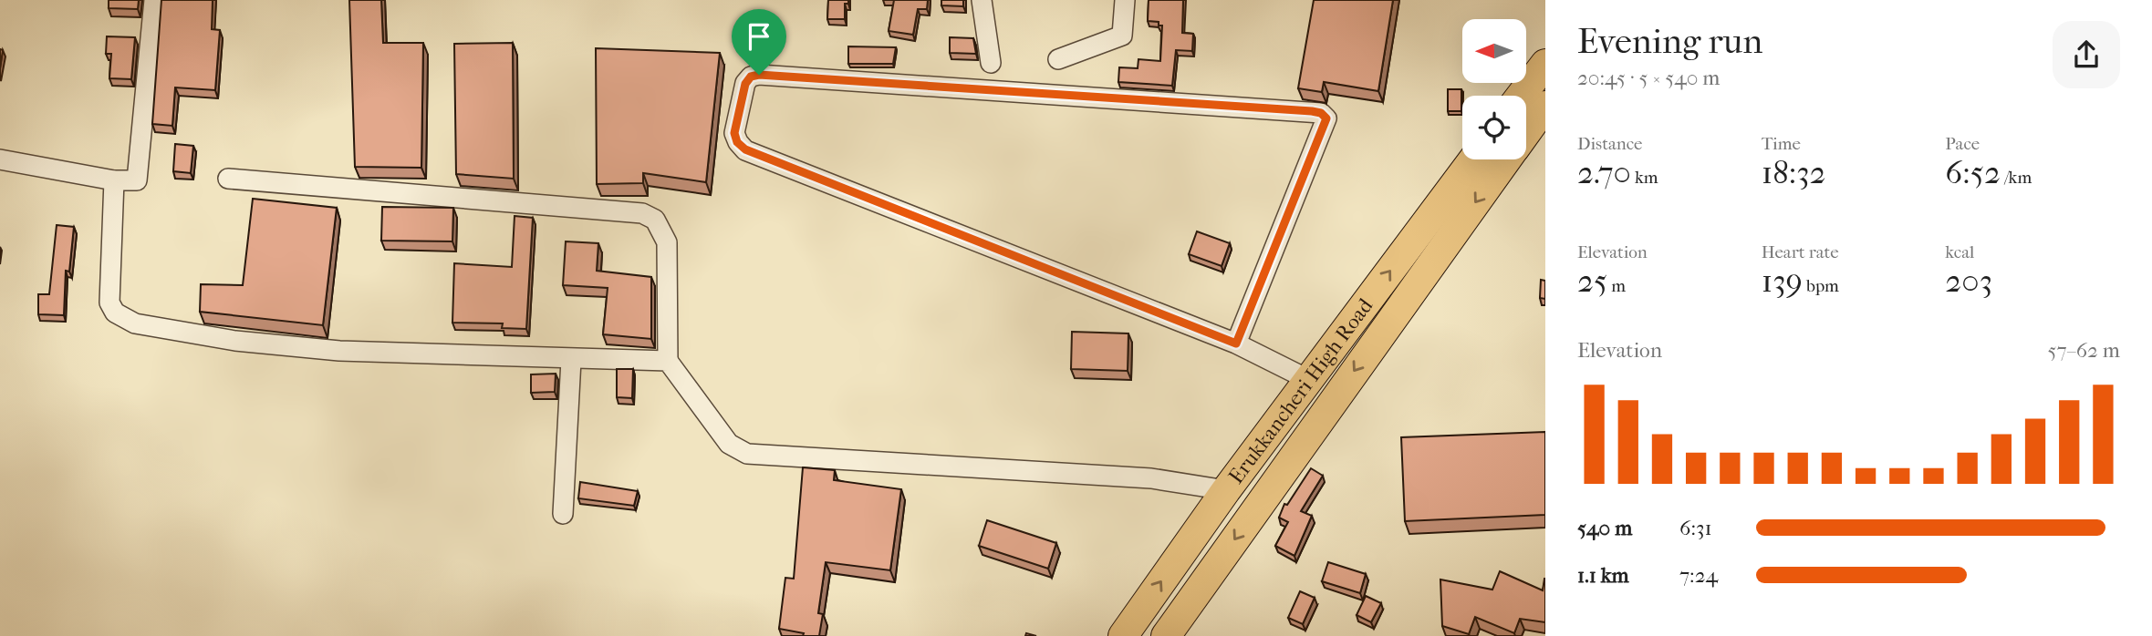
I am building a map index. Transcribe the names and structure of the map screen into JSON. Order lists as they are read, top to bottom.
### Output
{
  "streets": {
    "main road": ["Erukkancheri High Road"]
  },
  "north": "left",
  "page": {
    "heading": ["Evening run", "20:45 · 5 × 540 m"],
    "stats": [
      ["Distance", "2.70 km"],
      ["Time", "18:32"],
      ["Pace", "6:52 /km"],
      ["Elevation", "25 m"],
      ["Heart rate", "139 bpm"],
      ["kcal", "203"]
    ],
    "chart": ["Elevation", "57–62 m"],
    "list": [
      {
        "name": "540 m",
        "note": "6:31"
      },
      {
        "name": "1.1 km",
        "note": "7:24"
      }
    ]
  }
}
